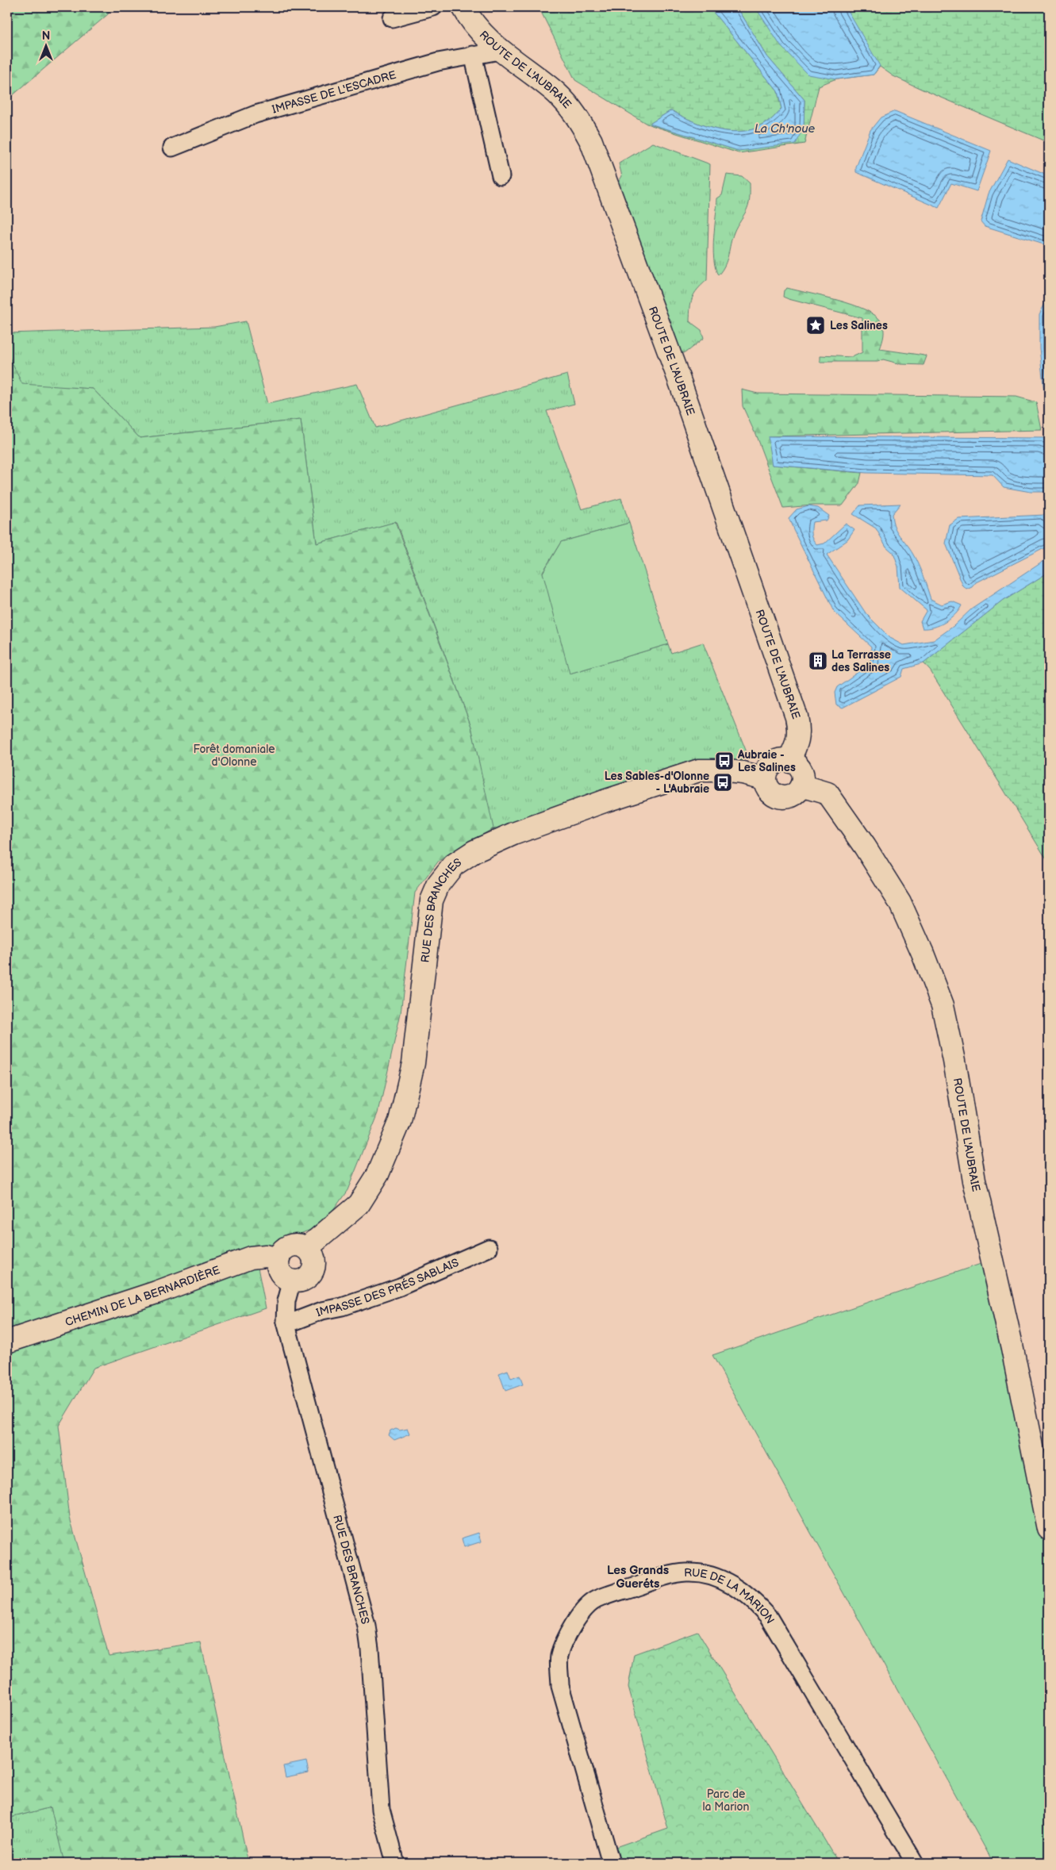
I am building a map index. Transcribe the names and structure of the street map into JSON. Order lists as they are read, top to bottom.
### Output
{
  "streets": {
    "street": [
      "ROUTE DE L'AUBRAIE",
      "IMPASSE DE L'ESCADRE",
      "RUE DES BRANCHES",
      "IMPASSE DES PRÉS SABLAIS",
      "CHEMIN DE LA BERNARDIÈRE",
      "RUE DE LA MARION"
    ]
  },
  "crossings": [
    ["ROUTE DE L'AUBRAIE", "IMPASSE DE L'ESCADRE"],
    ["ROUTE DE L'AUBRAIE", "RUE DES BRANCHES"],
    ["RUE DES BRANCHES", "IMPASSE DES PRÉS SABLAIS"],
    ["RUE DES BRANCHES", "CHEMIN DE LA BERNARDIÈRE"]
  ],
  "districts": ["Les Grands Gueréts"],
  "water": ["La Ch'noue"],
  "parks": ["Forêt domaniale d'Olonne", "Parc de la Marion"],
  "places": {
    "place": ["Les Salines"],
    "building": ["La Terrasse des Salines"],
    "bus stop": ["Aubraie - Les Salines", "Les Sables-d'Olonne - L'Aubraie"]
  },
  "north": "top"
}
